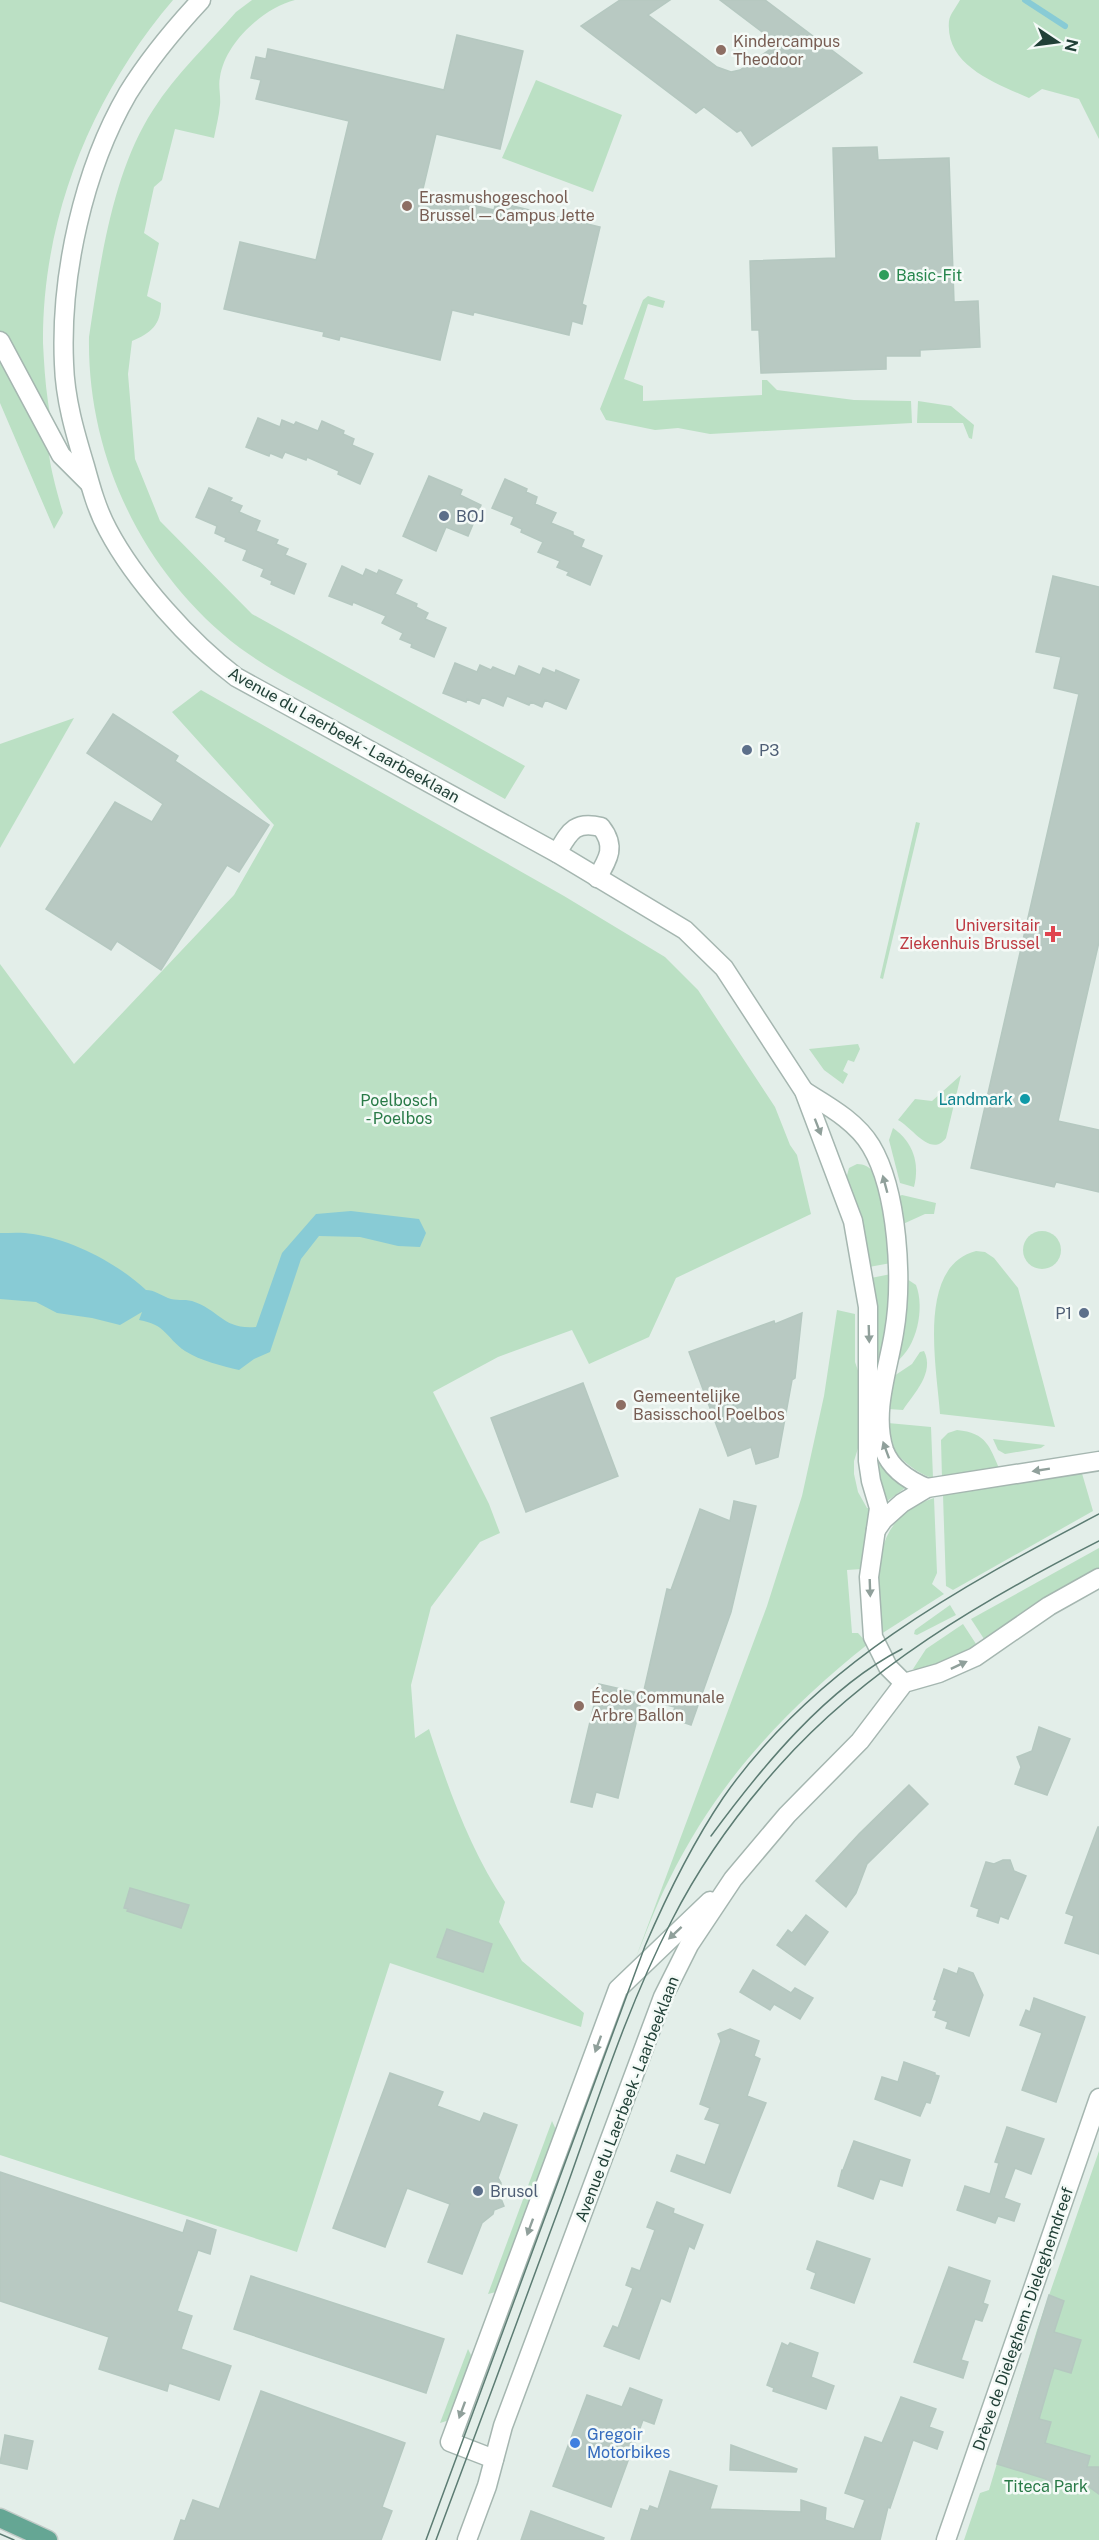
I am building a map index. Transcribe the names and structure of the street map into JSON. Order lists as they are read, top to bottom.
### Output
{
  "streets": {
    "street": ["Avenue du Laerbeek - Laarbeeklaan", "Drève de Dieleghem - Dieleghemdreef"]
  },
  "parks": ["Poelbosch - Poelbos", "Titeca Park"],
  "places": {
    "other": [
      "Kindercampus Theodoor",
      "Erasmushogeschool Brussel — Campus Jette",
      "Basic-Fit",
      "BOJ",
      "P3",
      "Landmark",
      "P1",
      "Gemeentelijke Basisschool Poelbos",
      "École Communale Arbre Ballon",
      "Brusol",
      "Gregoir Motorbikes"
    ],
    "health": ["Universitair Ziekenhuis Brussel"]
  },
  "north": "right"
}
